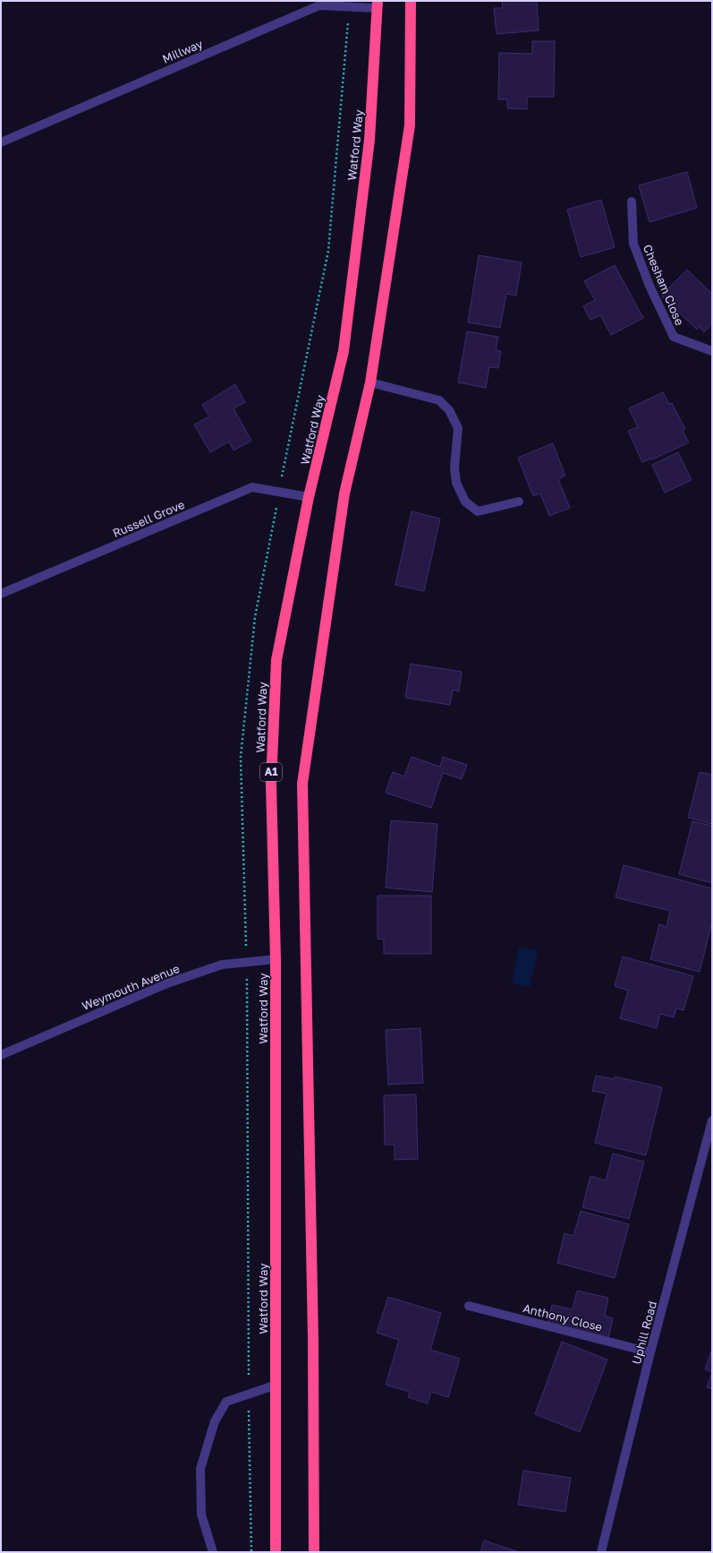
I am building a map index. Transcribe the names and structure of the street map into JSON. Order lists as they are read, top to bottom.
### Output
{
  "streets": {
    "highway": ["Watford Way", "A1"],
    "street": [
      "Millway",
      "Chesham Close",
      "Russell Grove",
      "Weymouth Avenue",
      "Anthony Close",
      "Uphill Road"
    ]
  },
  "crossings": [
    ["Millway", "Watford Way"],
    ["Watford Way", "Russell Grove"],
    ["Watford Way", "Weymouth Avenue"],
    ["Anthony Close", "Uphill Road"]
  ]
}
